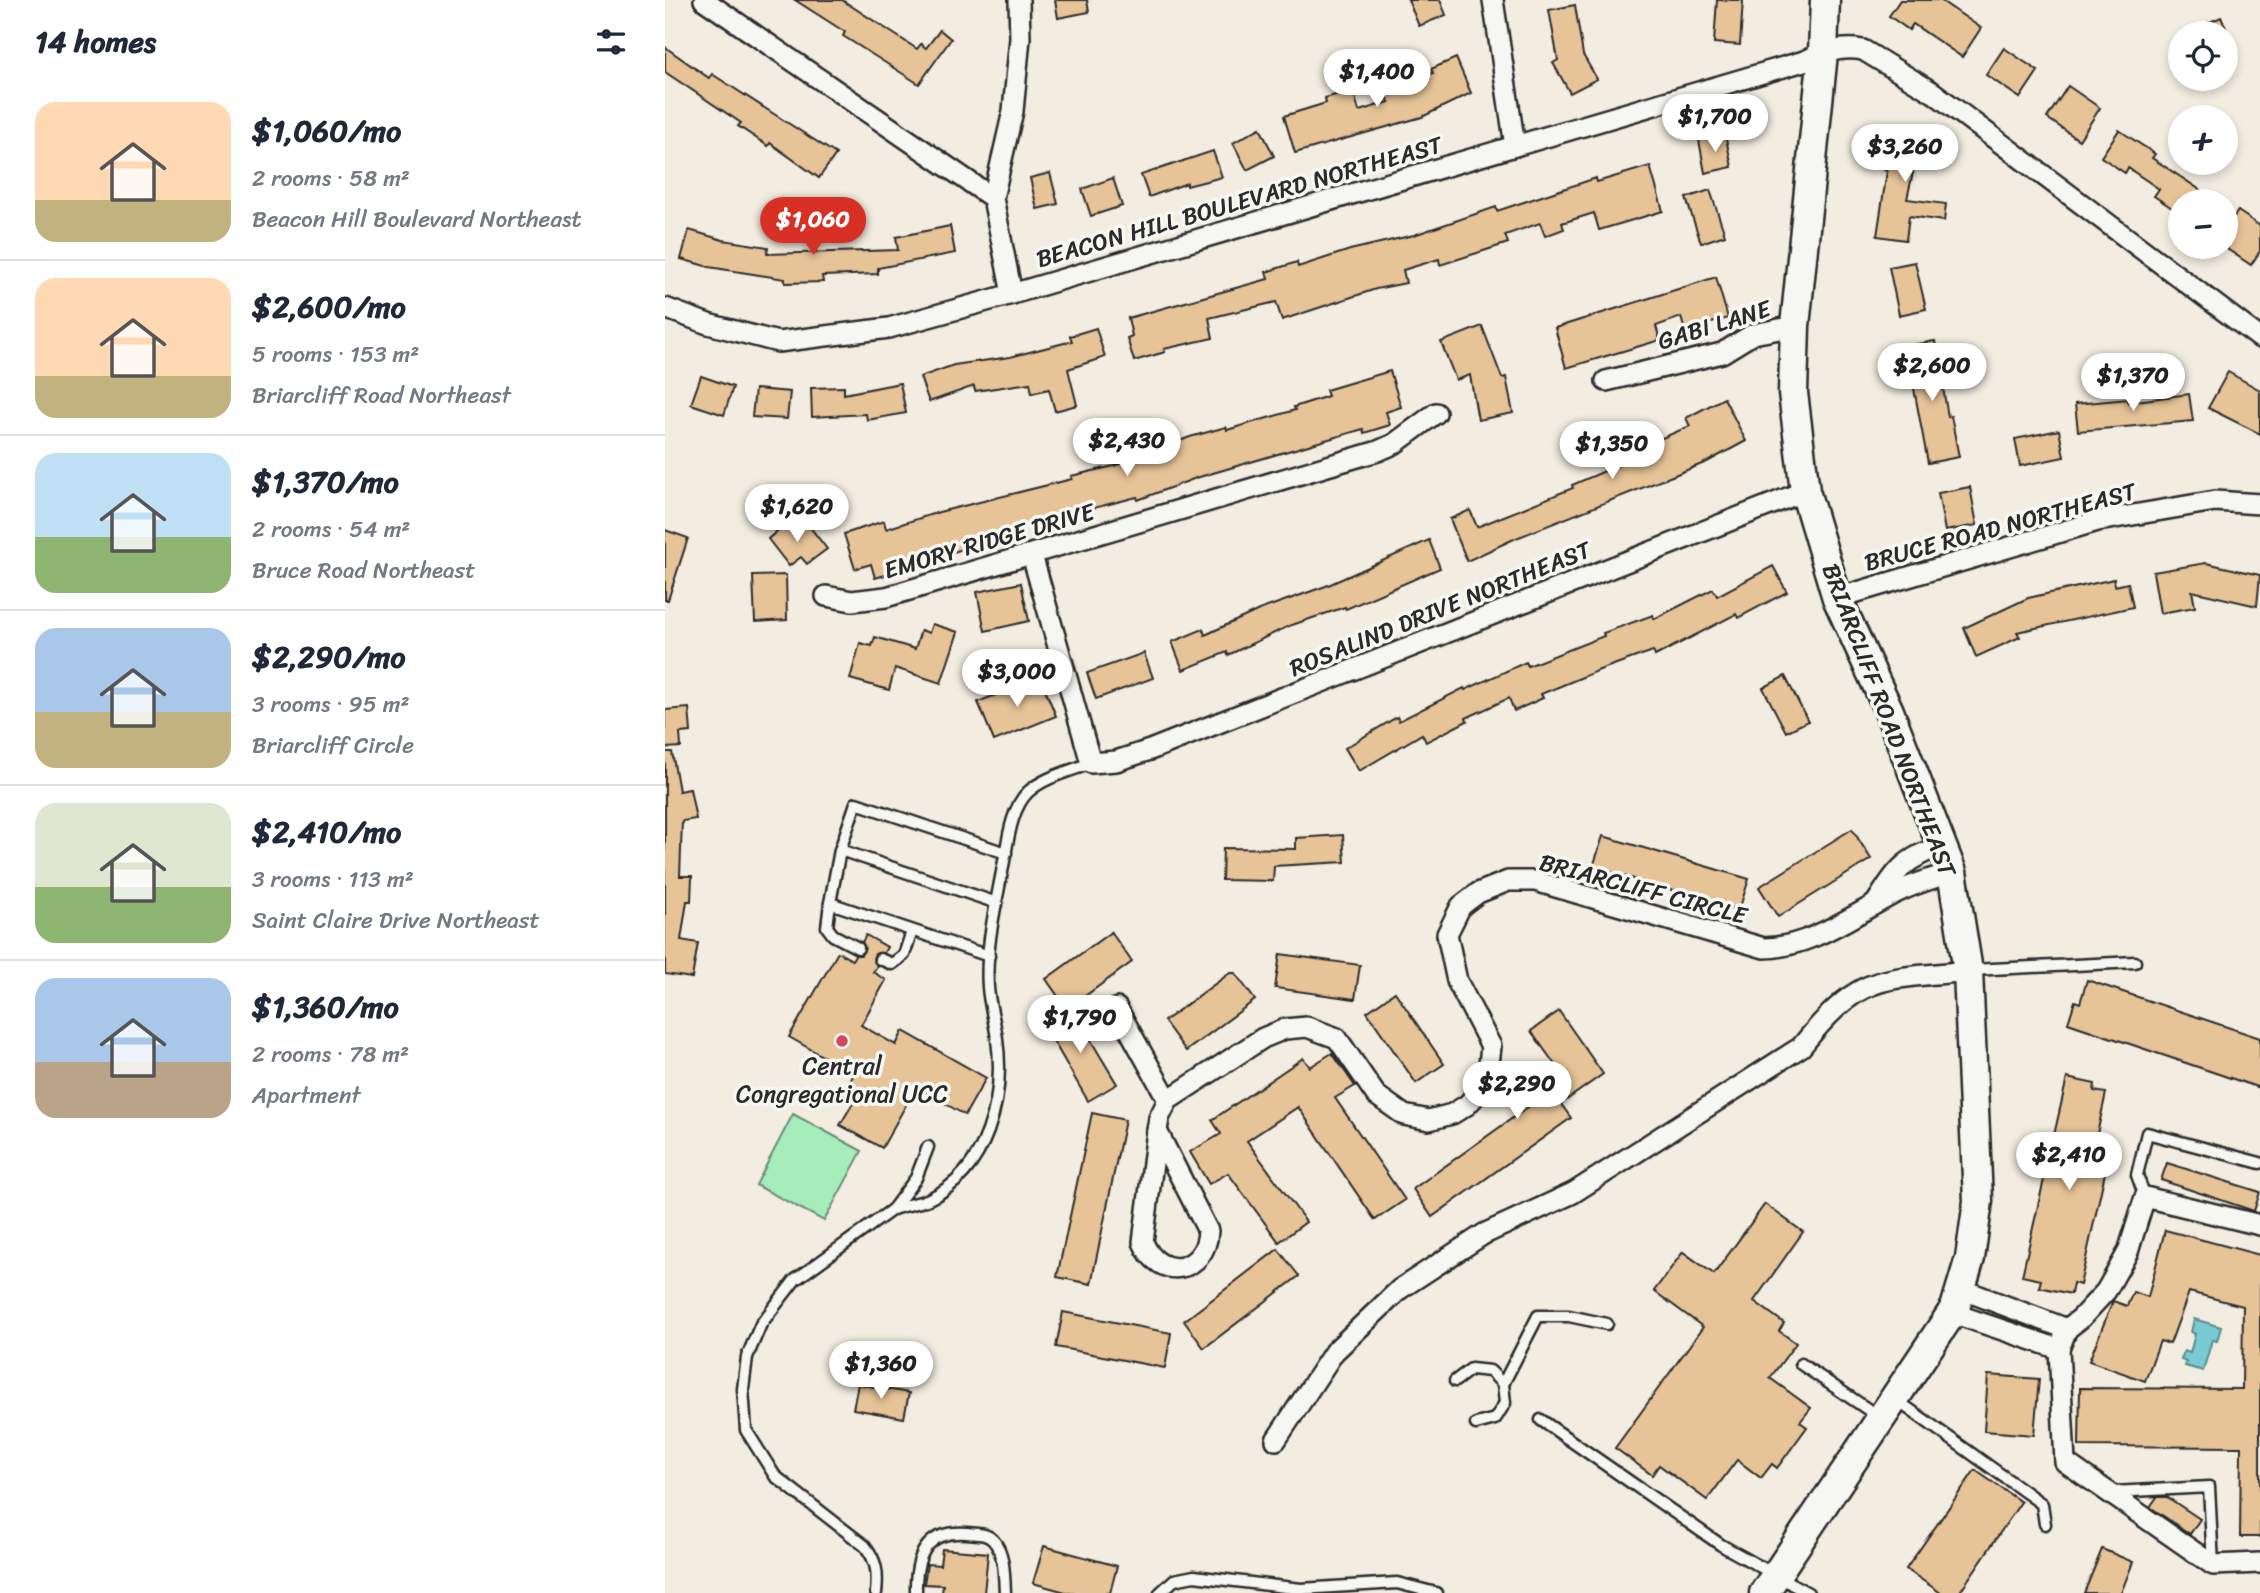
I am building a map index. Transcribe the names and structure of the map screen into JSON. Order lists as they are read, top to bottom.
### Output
{
  "streets": {
    "main road": ["BRIARCLIFF ROAD NORTHEAST"],
    "street": [
      "BEACON HILL BOULEVARD NORTHEAST",
      "GABI LANE",
      "BRUCE ROAD NORTHEAST",
      "EMORY RIDGE DRIVE",
      "ROSALIND DRIVE NORTHEAST",
      "BRIARCLIFF CIRCLE"
    ]
  },
  "crossings": [
    ["BEACON HILL BOULEVARD NORTHEAST", "BRIARCLIFF ROAD NORTHEAST"],
    ["GABI LANE", "BRIARCLIFF ROAD NORTHEAST"],
    ["BRUCE ROAD NORTHEAST", "BRIARCLIFF ROAD NORTHEAST"],
    ["ROSALIND DRIVE NORTHEAST", "BRIARCLIFF ROAD NORTHEAST"],
    ["BRIARCLIFF ROAD NORTHEAST", "BRIARCLIFF CIRCLE"]
  ],
  "places": ["Central Congregational UCC"],
  "page": {
    "heading": "14 homes",
    "map_buttons": ["+", "−"],
    "price": [
      "$1,400",
      "$1,700",
      "$3,260",
      "$1,060",
      "$2,600",
      "$1,370",
      "$2,430",
      "$1,350",
      "$1,620",
      "$3,000",
      "$1,790",
      "$2,290",
      "$2,410",
      "$1,360"
    ],
    "list": [
      {
        "name": "$1,060/mo",
        "note": "2 rooms · 58 m² · Beacon Hill Boulevard Northeast"
      },
      {
        "name": "$2,600/mo",
        "note": "5 rooms · 153 m² · Briarcliff Road Northeast"
      },
      {
        "name": "$1,370/mo",
        "note": "2 rooms · 54 m² · Bruce Road Northeast"
      },
      {
        "name": "$2,290/mo",
        "note": "3 rooms · 95 m² · Briarcliff Circle"
      },
      {
        "name": "$2,410/mo",
        "note": "3 rooms · 113 m² · Saint Claire Drive Northeast"
      },
      {
        "name": "$1,360/mo",
        "note": "2 rooms · 78 m² · Apartment"
      }
    ]
  }
}
